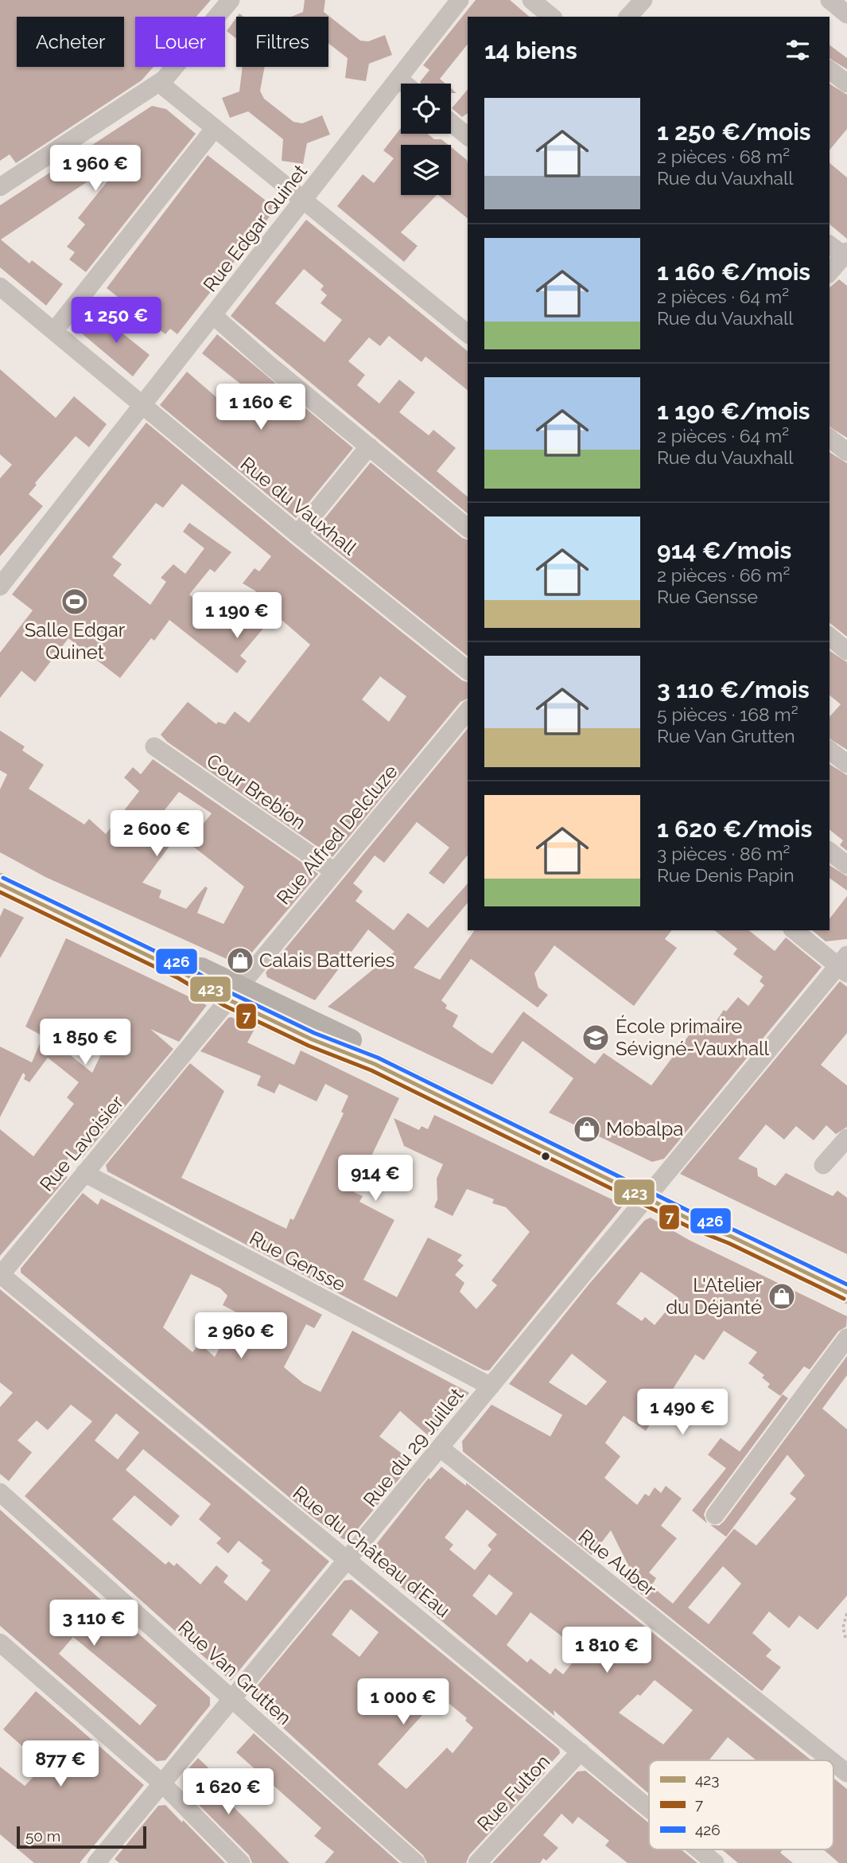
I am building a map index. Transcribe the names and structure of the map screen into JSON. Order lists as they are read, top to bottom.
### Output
{
  "streets": {
    "street": [
      "Rue Edgar Quinet",
      "Rue du Vauxhall",
      "Cour Brebion",
      "Rue Alfred Delcluze",
      "Rue Lavoisier",
      "Rue Gensse",
      "Rue du 29 Juillet",
      "Rue du Château d'Eau",
      "Rue Auber",
      "Rue Van Grutten",
      "Rue Fulton"
    ]
  },
  "crossings": [
    ["Rue Edgar Quinet", "Rue du Vauxhall"],
    ["Cour Brebion", "Rue Alfred Delcluze"],
    ["Rue Alfred Delcluze", "Rue Lavoisier"],
    ["Rue Lavoisier", "Rue Gensse"],
    ["Rue Lavoisier", "Rue du Château d'Eau"],
    ["Rue Gensse", "Rue du 29 Juillet"],
    ["Rue du 29 Juillet", "Rue du Château d'Eau"],
    ["Rue du 29 Juillet", "Rue Auber"],
    ["Rue du 29 Juillet", "Rue Van Grutten"],
    ["Rue du Château d'Eau", "Rue Fulton"]
  ],
  "places": {
    "sports": ["Salle Edgar Quinet"],
    "shop": ["Calais Batteries", "Mobalpa", "L'Atelier du Déjanté"],
    "school or university": ["École primaire Sévigné-Vauxhall"]
  },
  "lines": ["transit line 426", "transit line 423", "transit line 7"],
  "legend": ["423", "7", "426"],
  "scale_bar": "50 m",
  "page": {
    "chip": ["Acheter", "Louer", "Filtres"],
    "heading": "14 biens",
    "list": [
      {
        "name": "1 250 €/mois",
        "note": "2 pièces · 68 m² · Rue du Vauxhall"
      },
      {
        "name": "1 160 €/mois",
        "note": "2 pièces · 64 m² · Rue du Vauxhall"
      },
      {
        "name": "1 190 €/mois",
        "note": "2 pièces · 64 m² · Rue du Vauxhall"
      },
      {
        "name": "914 €/mois",
        "note": "2 pièces · 66 m² · Rue Gensse"
      },
      {
        "name": "3 110 €/mois",
        "note": "5 pièces · 168 m² · Rue Van Grutten"
      },
      {
        "name": "1 620 €/mois",
        "note": "3 pièces · 86 m² · Rue Denis Papin"
      }
    ],
    "price": [
      "1 960 €",
      "1 250 €",
      "1 160 €",
      "1 190 €",
      "2 600 €",
      "1 850 €",
      "914 €",
      "2 960 €",
      "1 490 €",
      "3 110 €",
      "1 810 €",
      "1 000 €",
      "877 €",
      "1 620 €"
    ],
    "scale": "50 m"
  }
}
